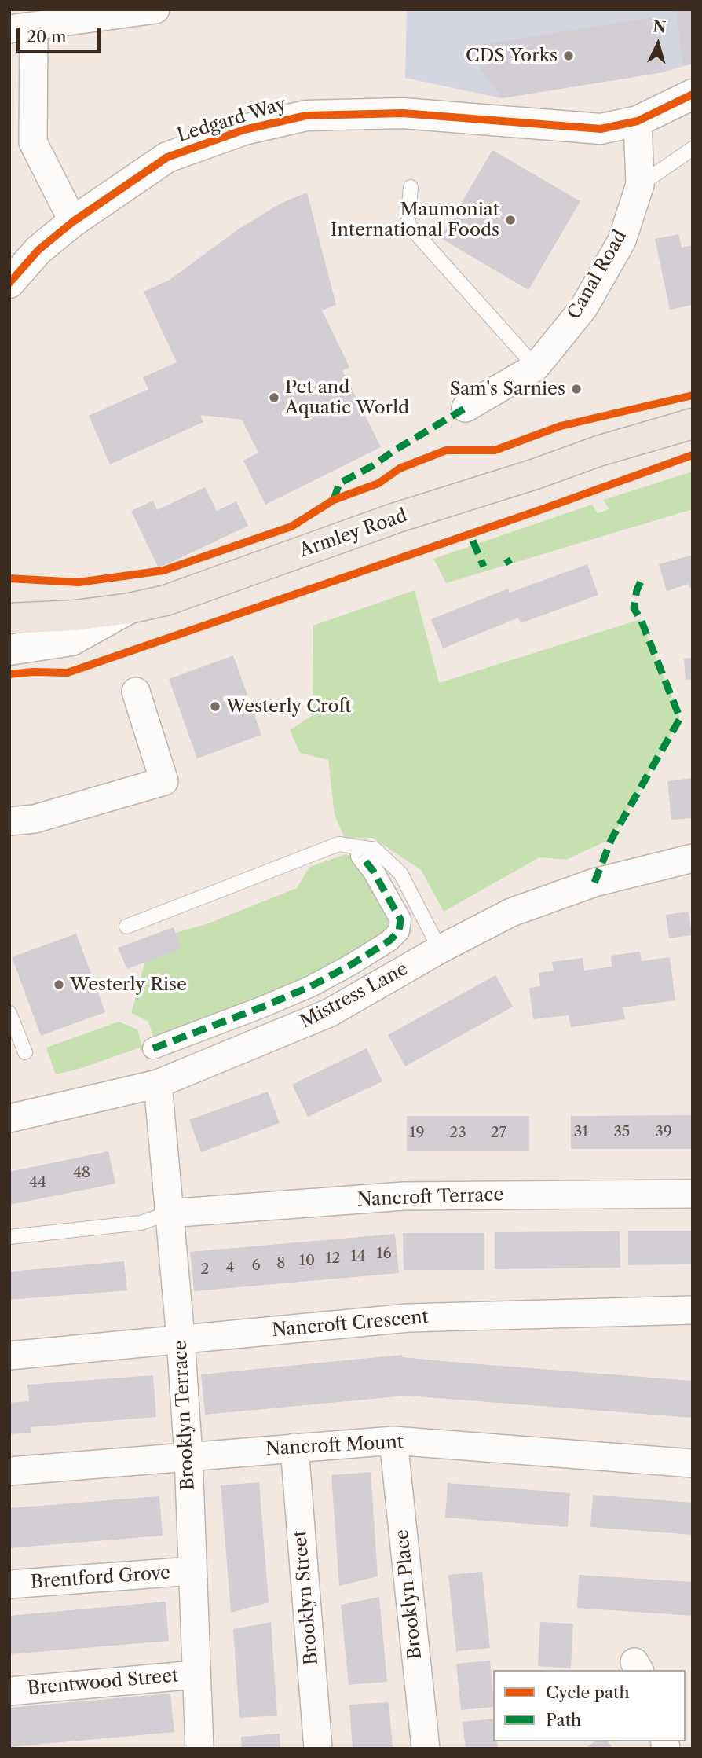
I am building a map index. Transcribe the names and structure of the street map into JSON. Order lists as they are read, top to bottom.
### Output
{
  "streets": {
    "main road": ["Armley Road"],
    "street": [
      "Ledgard Way",
      "Canal Road",
      "Mistress Lane",
      "Nancroft Terrace",
      "Nancroft Crescent",
      "Brooklyn Terrace",
      "Nancroft Mount",
      "Brentford Grove",
      "Brooklyn Place",
      "Brooklyn Street",
      "Brentwood Street"
    ]
  },
  "crossings": [
    ["Ledgard Way", "Canal Road"],
    ["Mistress Lane", "Brooklyn Terrace"],
    ["Nancroft Terrace", "Brooklyn Terrace"],
    ["Nancroft Crescent", "Brooklyn Terrace"],
    ["Brooklyn Terrace", "Nancroft Mount"],
    ["Brooklyn Terrace", "Brentford Grove"],
    ["Brooklyn Terrace", "Brentwood Street"],
    ["Nancroft Mount", "Brooklyn Place"],
    ["Nancroft Mount", "Brooklyn Street"]
  ],
  "places": [
    "CDS Yorks",
    "Maumoniat International Foods",
    "Sam's Sarnies",
    "Pet and Aquatic World",
    "Westerly Croft",
    "Westerly Rise"
  ],
  "house_numbers": [
    "31",
    "35",
    "39",
    "19",
    "23",
    "27",
    "48",
    "44",
    "16",
    "14",
    "12",
    "10",
    "8",
    "6",
    "4",
    "2"
  ],
  "legend": ["Cycle path", "Path"],
  "scale_bar": "20 m",
  "north": "top"
}
